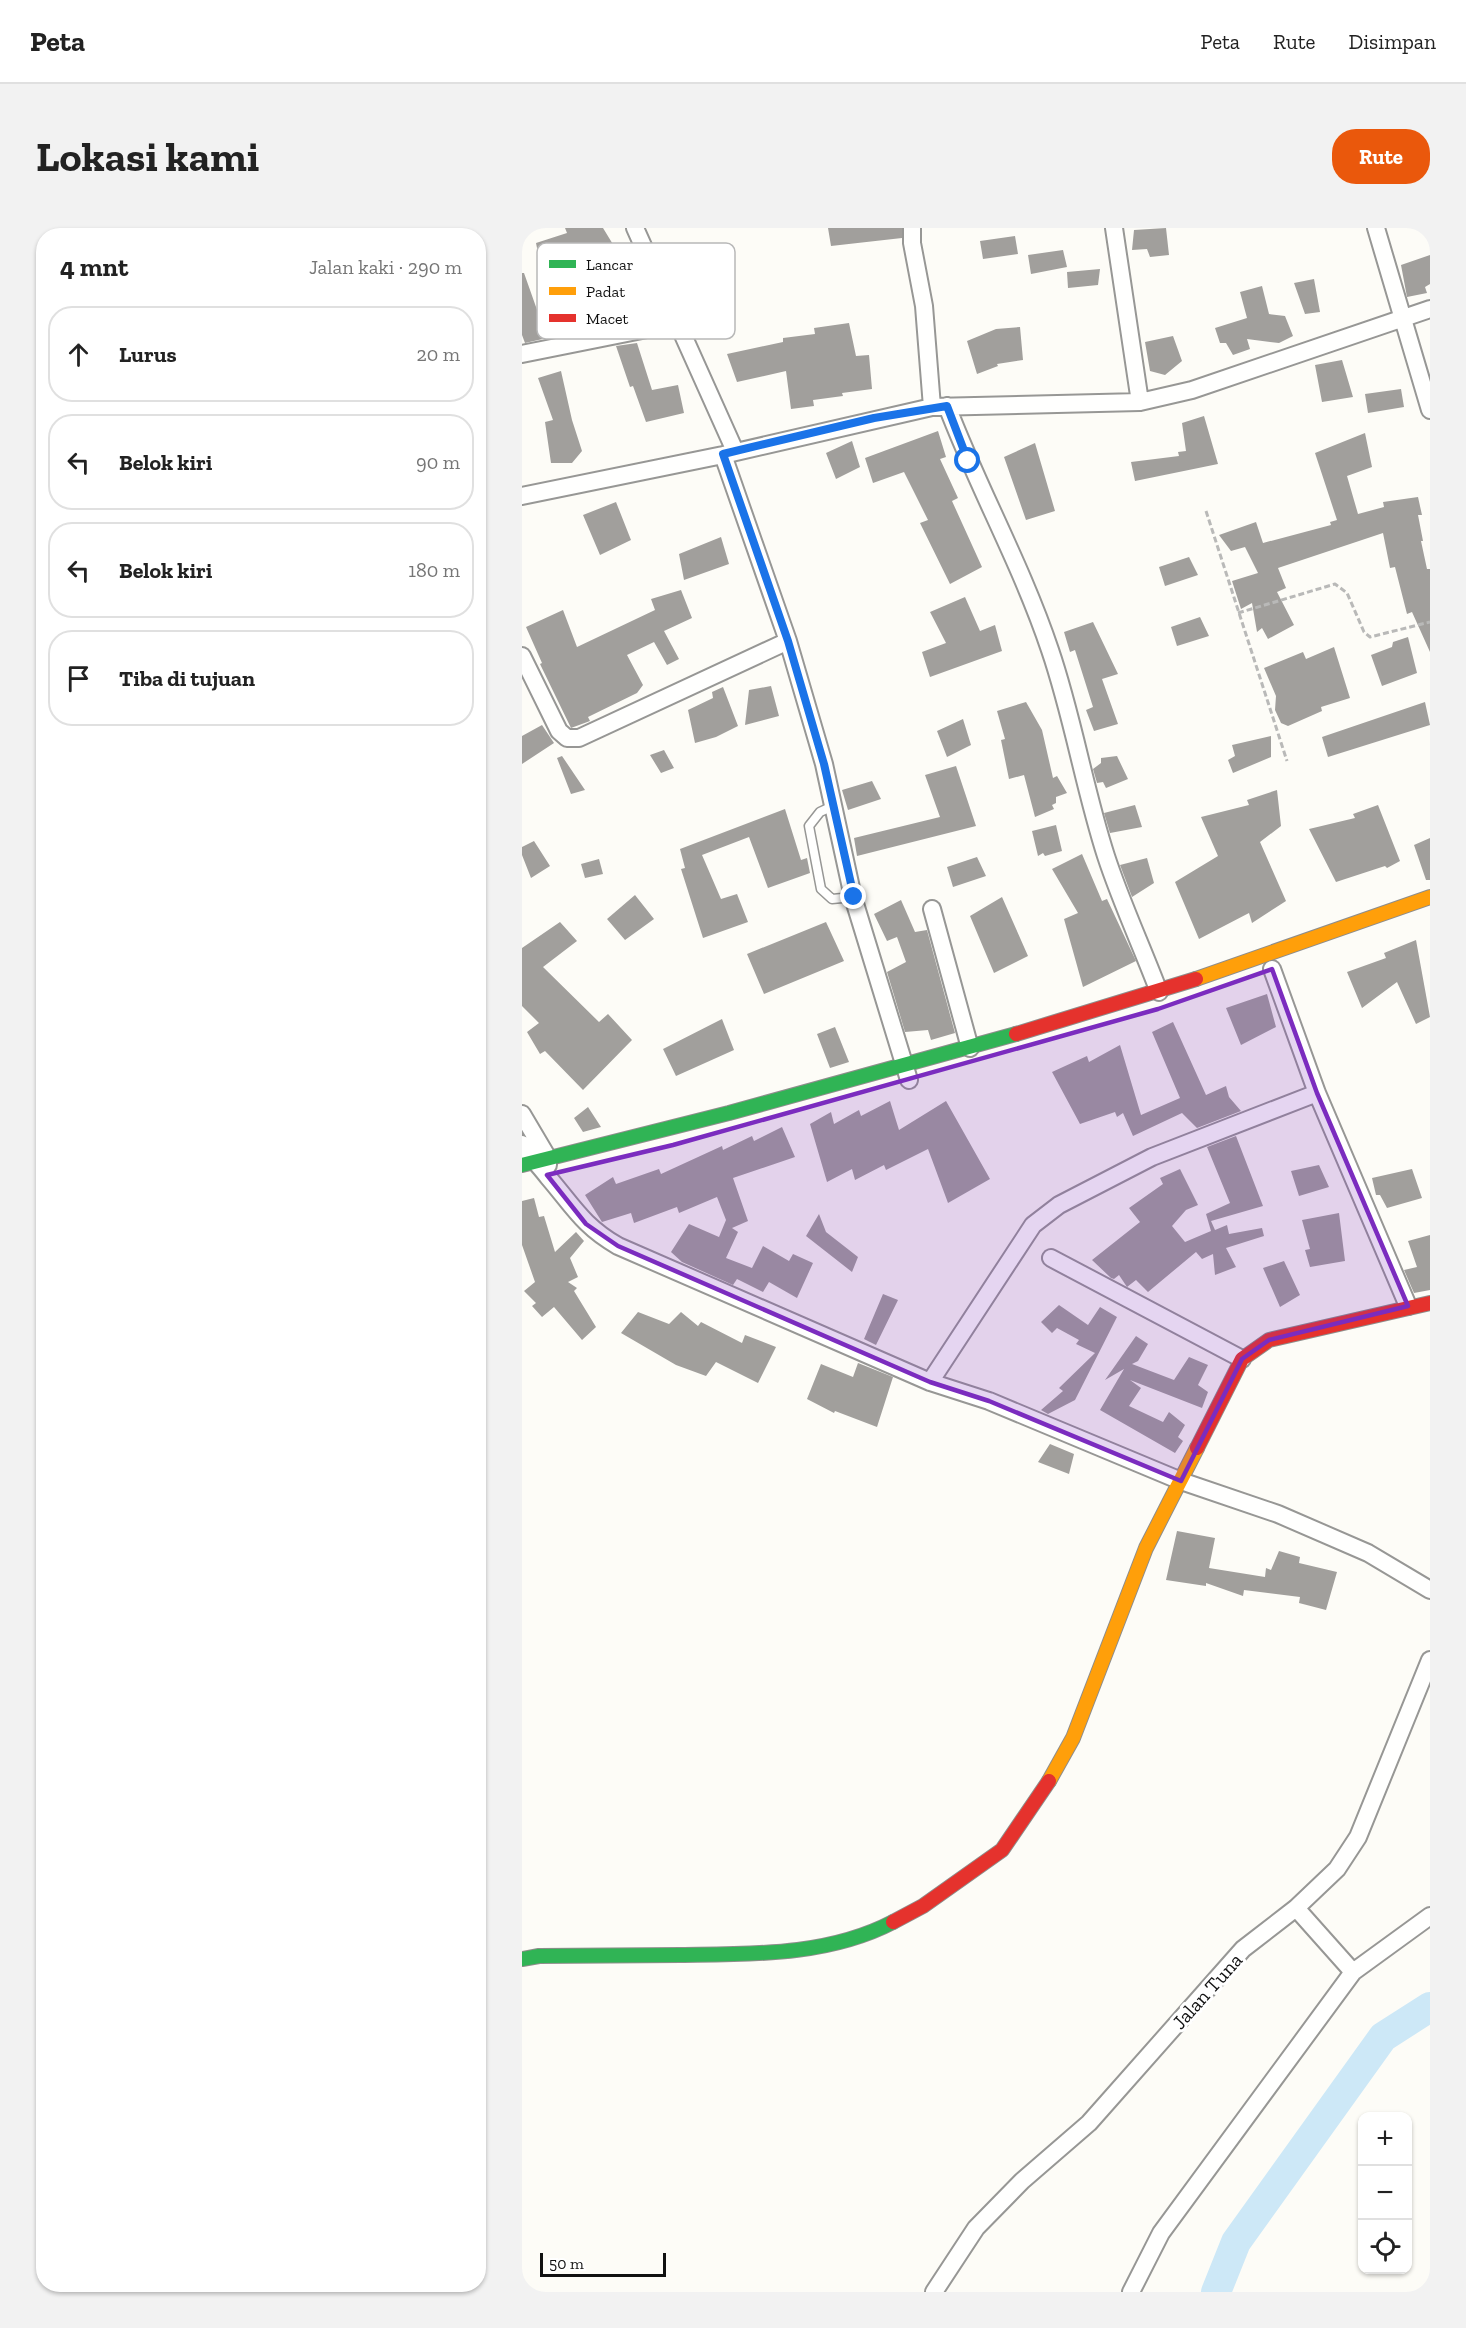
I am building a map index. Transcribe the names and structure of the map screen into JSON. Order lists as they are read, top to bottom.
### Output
{
  "streets": {
    "street": ["Jalan Tuna"]
  },
  "legend": ["Lancar", "Padat", "Macet"],
  "scale_bar": "50 m",
  "page": {
    "header": "Peta",
    "nav": ["Peta", "Rute", "Disimpan"],
    "buttons": "Rute",
    "title": "Lokasi kami",
    "heading": ["4 mnt", "Jalan kaki · 290 m"],
    "list": [
      ["Lurus", "20 m"],
      ["Belok kiri", "90 m"],
      ["Belok kiri", "180 m"],
      "Tiba di tujuan"
    ],
    "map_buttons": ["+", "−"],
    "scale": "50 m"
  }
}
